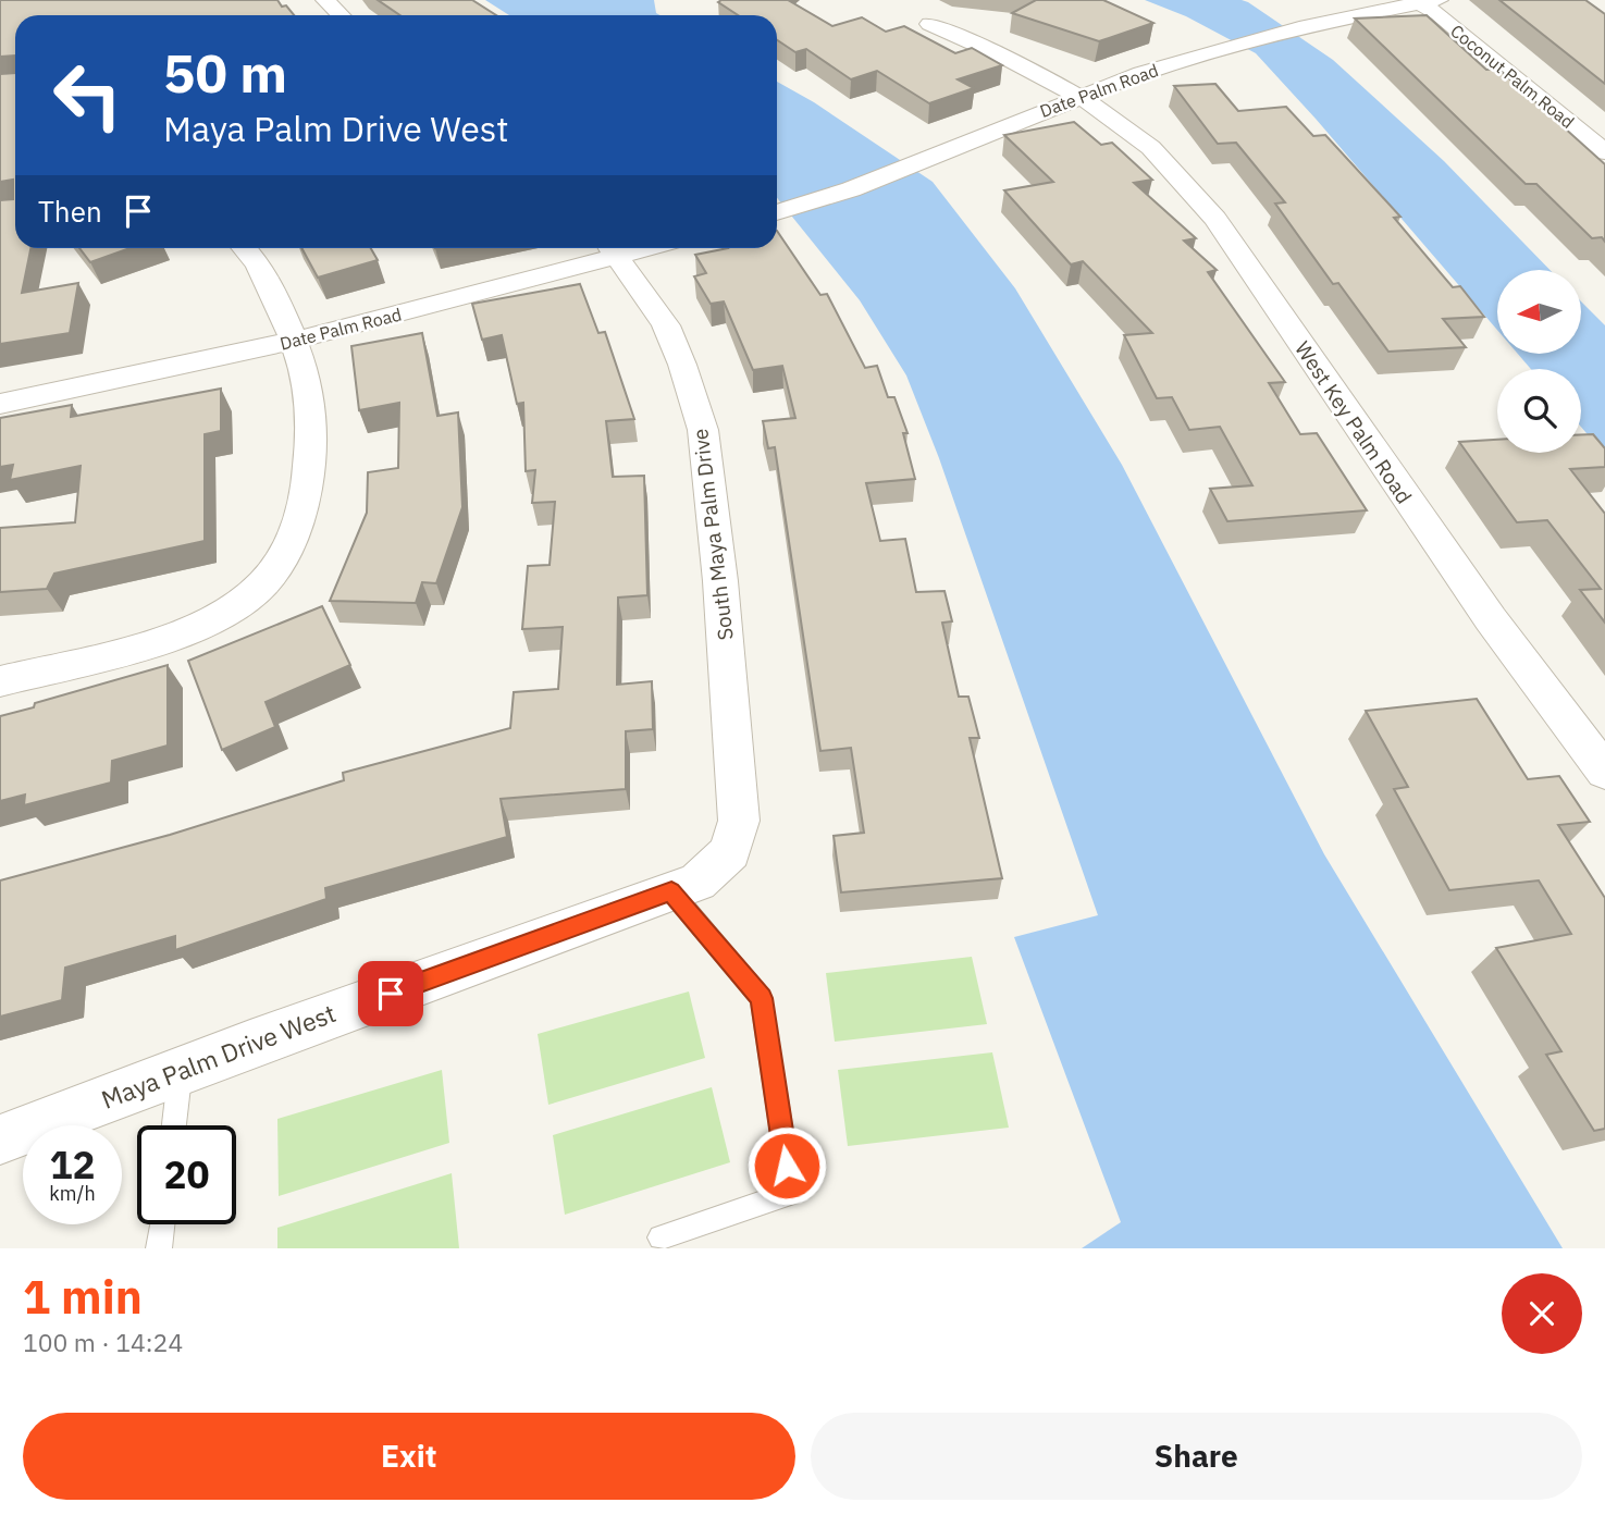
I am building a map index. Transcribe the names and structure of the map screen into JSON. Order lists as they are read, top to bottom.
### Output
{
  "streets": {
    "street": [
      "Coconut Palm Road",
      "Date Palm Road",
      "West Key Palm Road",
      "South Maya Palm Drive",
      "Maya Palm Drive West"
    ]
  },
  "crossings": [
    ["Coconut Palm Road", "Date Palm Road"],
    ["Date Palm Road", "West Key Palm Road"],
    ["Date Palm Road", "South Maya Palm Drive"],
    ["South Maya Palm Drive", "Maya Palm Drive West"]
  ],
  "north": "left",
  "page": {
    "turn": ["50 m", "Maya Palm Drive West"],
    "then": "Then",
    "speed": "12 km/h",
    "limit": "20",
    "heading": ["1 min", "100 m · 14:24"],
    "buttons": ["Exit", "Share"]
  }
}
